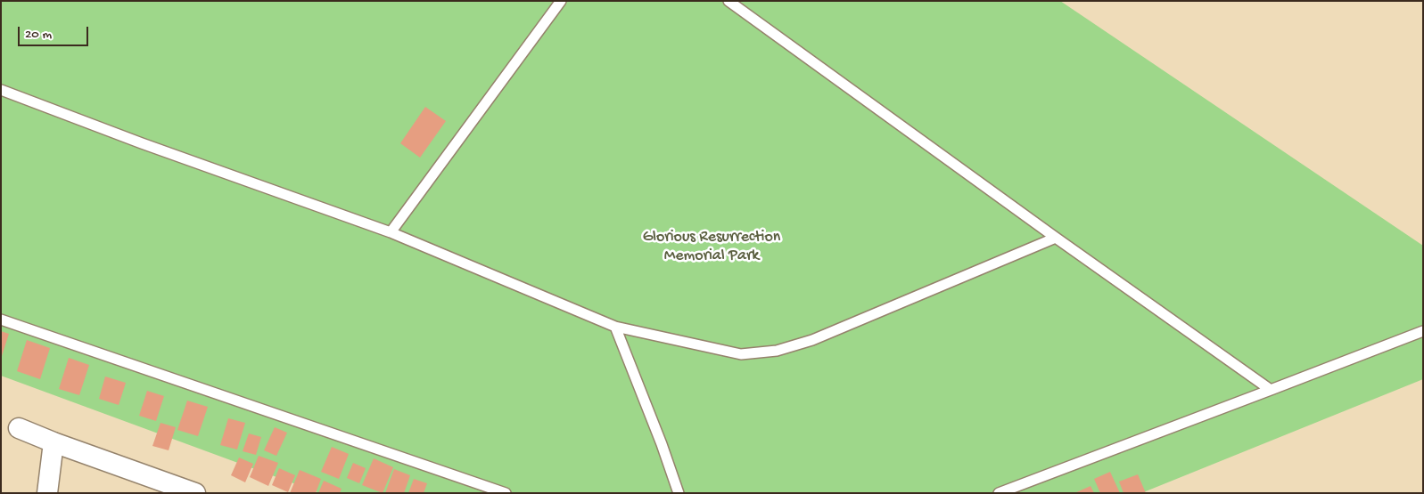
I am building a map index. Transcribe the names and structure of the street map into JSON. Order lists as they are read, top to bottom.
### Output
{
  "parks": ["Glorious Resurrection Memorial Park"],
  "scale_bar": "20 m"
}
